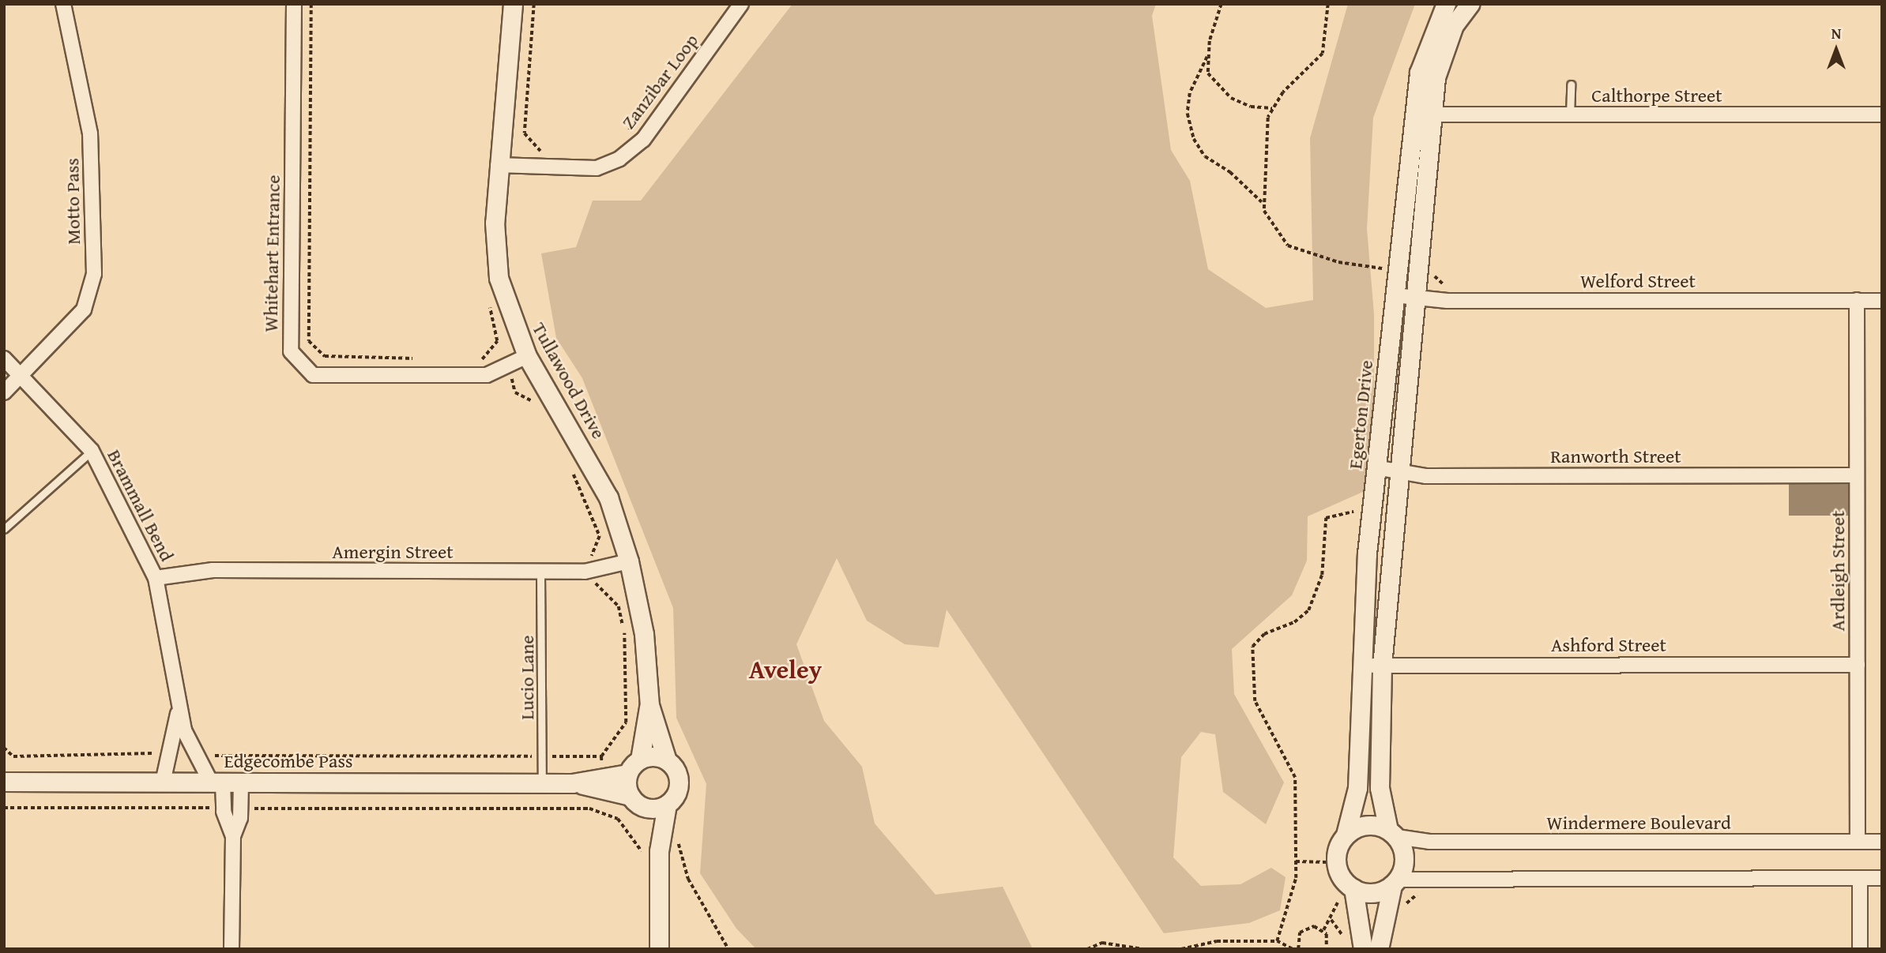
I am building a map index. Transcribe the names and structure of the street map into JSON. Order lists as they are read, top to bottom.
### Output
{
  "streets": {
    "street": [
      "Zanzibar Loop",
      "Calthorpe Street",
      "Motto Pass",
      "Whitehart Entrance",
      "Welford Street",
      "Tullawood Drive",
      "Egerton Drive",
      "Ranworth Street",
      "Brammall Bend",
      "Amergin Street",
      "Ardleigh Street",
      "Ashford Street",
      "Edgecombe Pass",
      "Windermere Boulevard"
    ],
    "lane": ["Lucio Lane"]
  },
  "crossings": [
    ["Zanzibar Loop", "Tullawood Drive"],
    ["Motto Pass", "Brammall Bend"],
    ["Whitehart Entrance", "Tullawood Drive"],
    ["Welford Street", "Egerton Drive"],
    ["Welford Street", "Ardleigh Street"],
    ["Tullawood Drive", "Amergin Street"],
    ["Tullawood Drive", "Edgecombe Pass"],
    ["Egerton Drive", "Ranworth Street"],
    ["Egerton Drive", "Ashford Street"],
    ["Egerton Drive", "Windermere Boulevard"],
    ["Ranworth Street", "Ardleigh Street"],
    ["Brammall Bend", "Amergin Street"],
    ["Brammall Bend", "Edgecombe Pass"],
    ["Amergin Street", "Lucio Lane"],
    ["Ardleigh Street", "Ashford Street"],
    ["Ardleigh Street", "Windermere Boulevard"],
    ["Lucio Lane", "Edgecombe Pass"]
  ],
  "districts": ["Aveley"],
  "north": "top"
}
